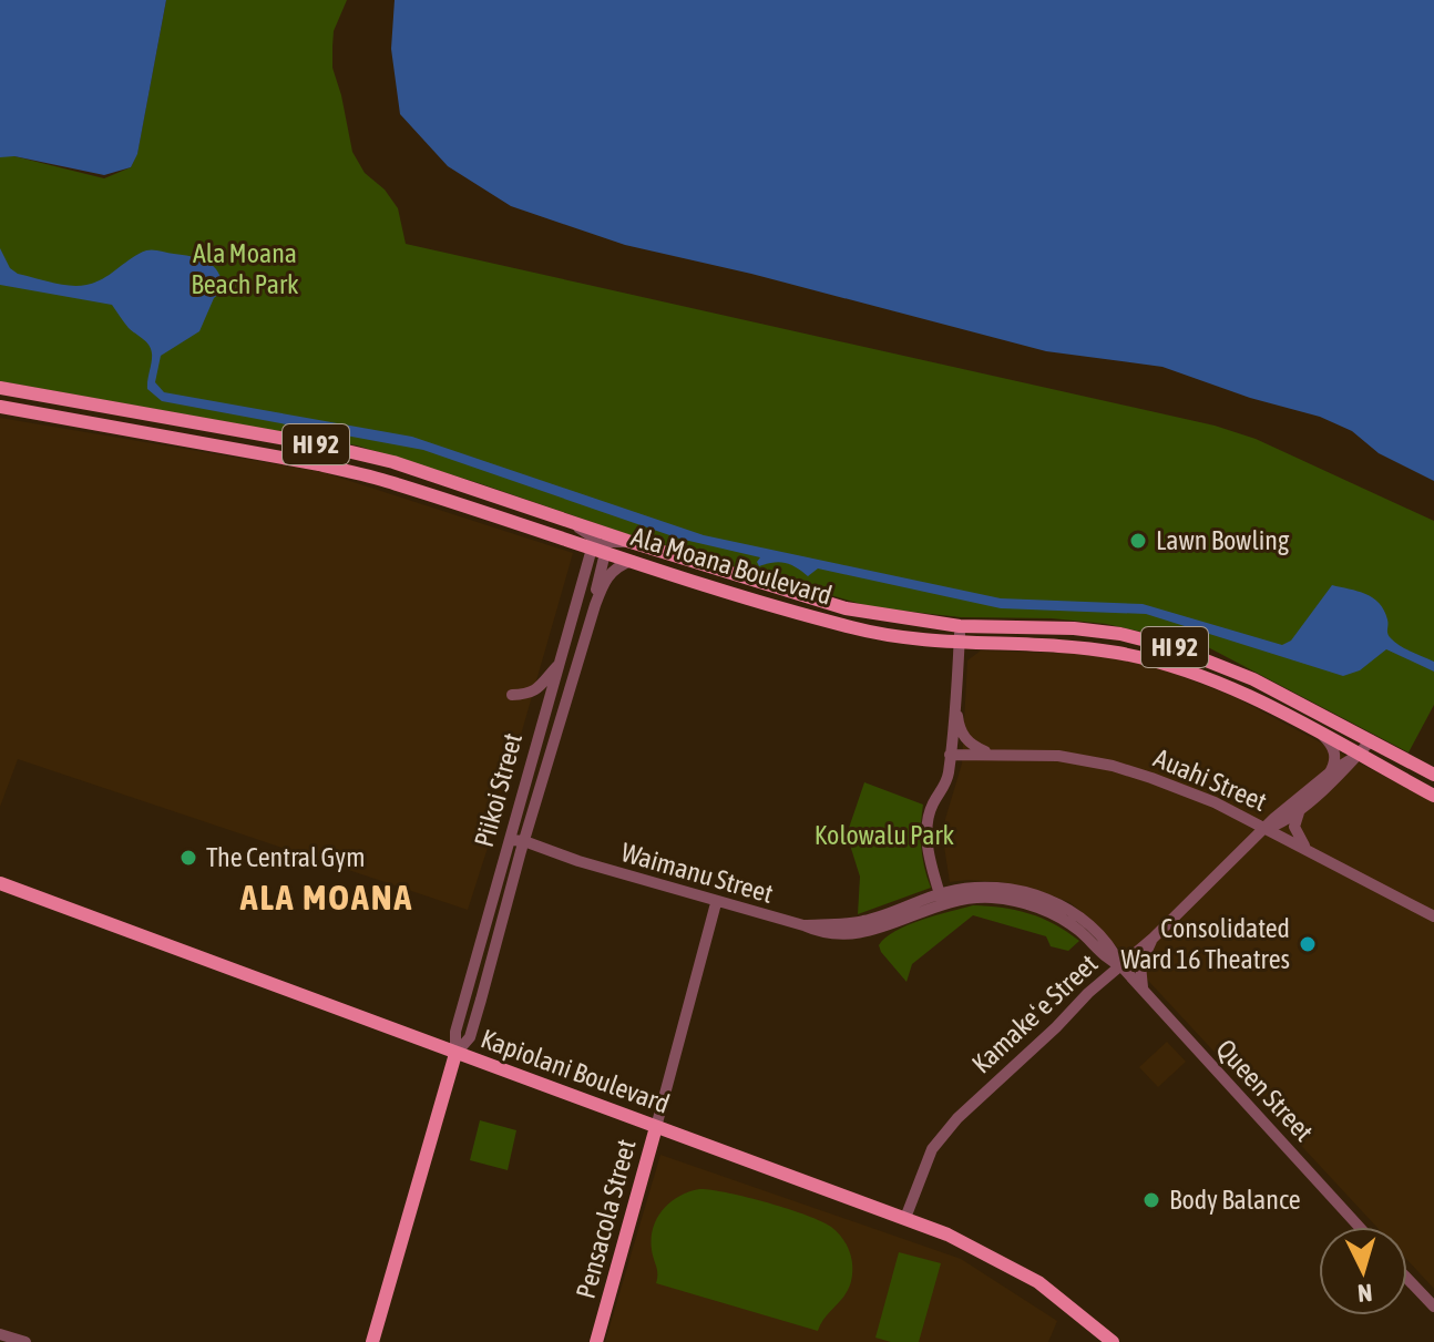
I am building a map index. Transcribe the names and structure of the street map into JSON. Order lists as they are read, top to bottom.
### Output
{
  "streets": {
    "main road": [
      "HI 92",
      "Ala Moana Boulevard",
      "Piikoi Street",
      "Kapiolani Boulevard",
      "Pensacola Street"
    ],
    "street": [
      "Auahi Street",
      "Waimanu Street",
      "Kamakeʻe Street",
      "Queen Street"
    ]
  },
  "crossings": [
    ["Ala Moana Boulevard", "Piikoi Street"],
    ["Ala Moana Boulevard", "Kamakeʻe Street"],
    ["Auahi Street", "Kamakeʻe Street"],
    ["Piikoi Street", "Waimanu Street"],
    ["Piikoi Street", "Kapiolani Boulevard"],
    ["Waimanu Street", "Queen Street"],
    ["Waimanu Street", "Pensacola Street"],
    ["Kamakeʻe Street", "Kapiolani Boulevard"],
    ["Kamakeʻe Street", "Queen Street"],
    ["Kapiolani Boulevard", "Pensacola Street"]
  ],
  "districts": ["ALA MOANA"],
  "parks": ["Ala Moana Beach Park", "Kolowalu Park"],
  "places": [
    "Lawn Bowling",
    "The Central Gym",
    "Consolidated Ward 16 Theatres",
    "Body Balance"
  ],
  "north": "bottom"
}
